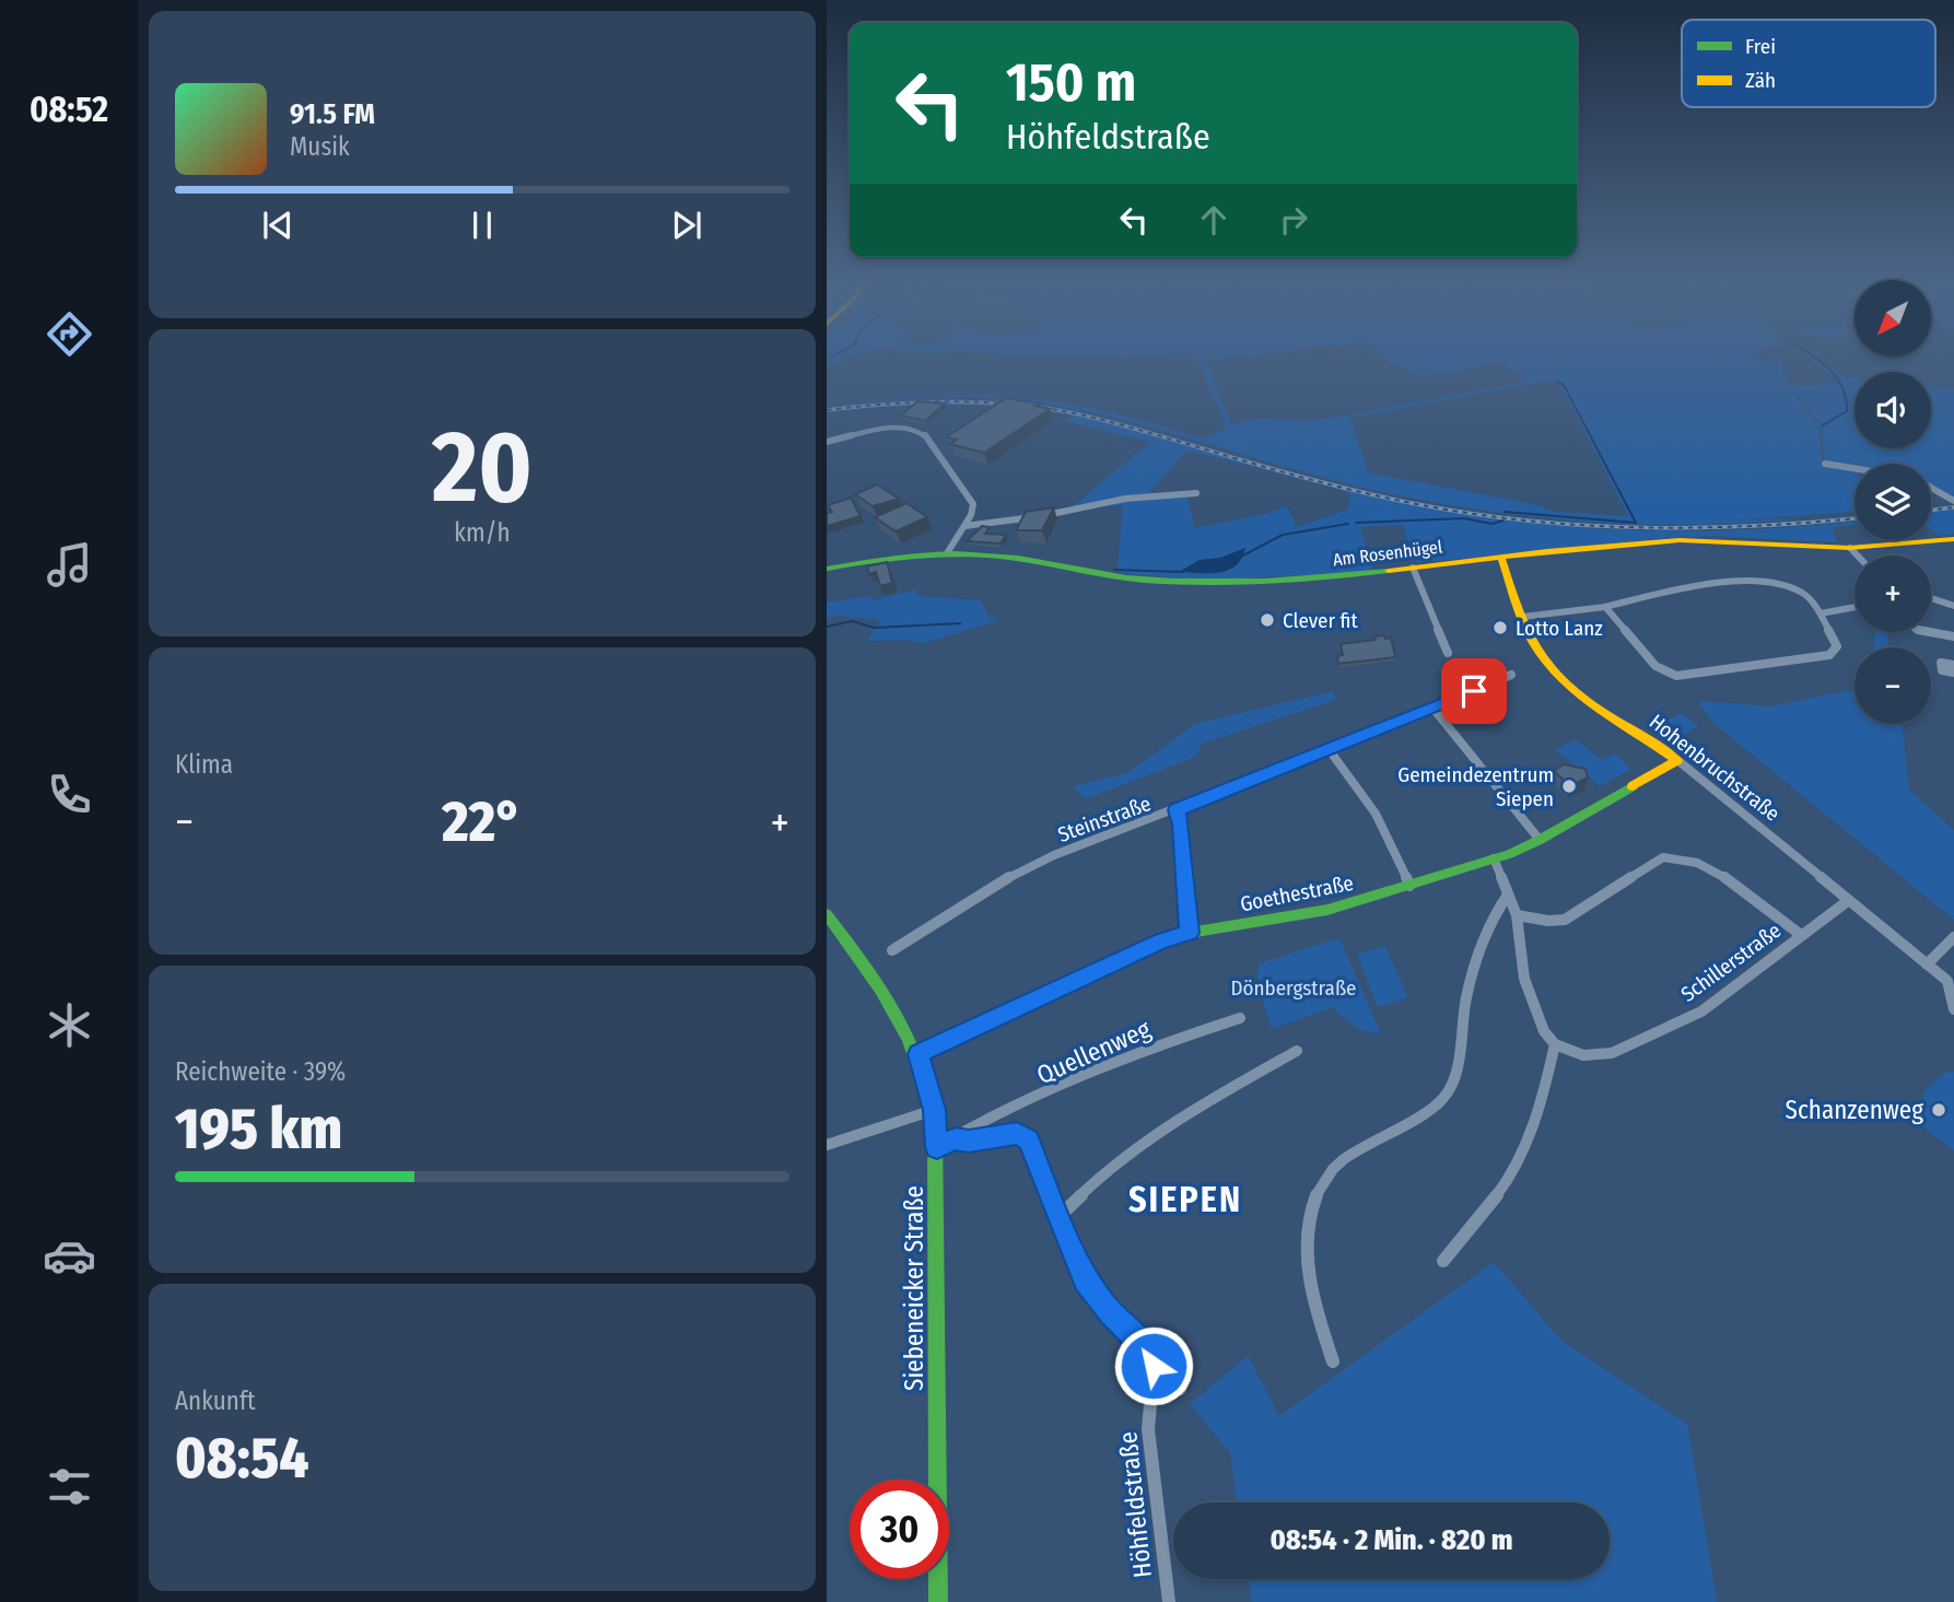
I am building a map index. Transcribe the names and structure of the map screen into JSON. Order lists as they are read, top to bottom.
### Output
{
  "streets": {
    "street": [
      "Am Rosenhügel",
      "Hohenbruchstraße",
      "Steinstraße",
      "Goethestraße",
      "Schillerstraße",
      "Quellenweg",
      "Siebeneicker Straße",
      "Höhfeldstraße"
    ]
  },
  "crossings": [
    ["Am Rosenhügel", "Hohenbruchstraße"],
    ["Hohenbruchstraße", "Goethestraße"],
    ["Hohenbruchstraße", "Schillerstraße"],
    ["Goethestraße", "Siebeneicker Straße"]
  ],
  "districts": ["SIEPEN"],
  "parks": ["Dönbergstraße"],
  "places": [
    "Clever fit",
    "Lotto Lanz",
    "Gemeindezentrum Siepen",
    "Schanzenweg"
  ],
  "legend": ["Frei", "Zäh"],
  "north": "bottom left",
  "page": {
    "tabs": "08:52",
    "turn": ["150 m", "Höhfeldstraße"],
    "song": ["91.5 FM", "Musik"],
    "map_buttons": ["+", "−"],
    "tile": [
      ["20", "km/h"],
      "Klima",
      ["Reichweite · 39%", "195 km"],
      ["Ankunft", "08:54"]
    ],
    "heat": ["−", "22°", "+"],
    "limit": "30",
    "trip": "08:54 · 2 Min. · 820 m"
  }
}
